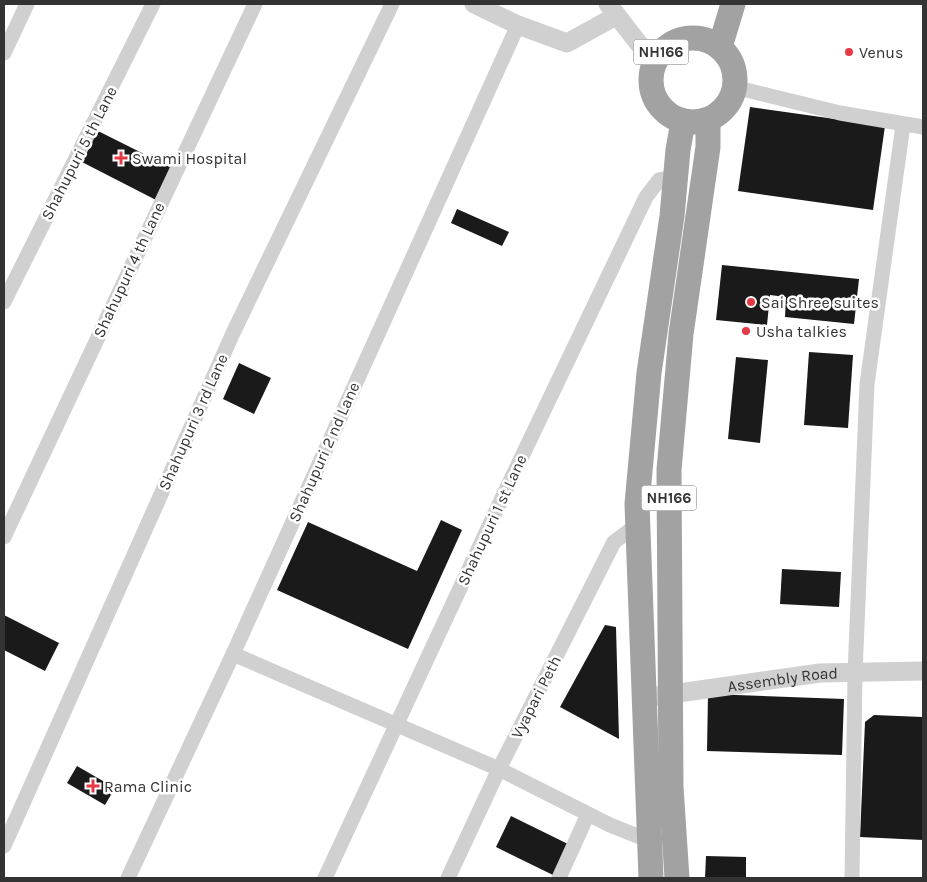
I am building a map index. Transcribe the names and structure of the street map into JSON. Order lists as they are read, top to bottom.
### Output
{
  "streets": {
    "highway": ["NH166"],
    "street": [
      "Shahupuri 5 th Lane",
      "Shahupuri 4 th Lane",
      "Shahupuri 3 rd Lane",
      "Shahupuri 2 nd Lane",
      "Shahupuri 1 st Lane",
      "Assembly Road",
      "Vyapari Peth"
    ]
  },
  "crossings": [
    ["NH166", "Shahupuri 1 st Lane"],
    ["NH166", "Assembly Road"],
    ["NH166", "Vyapari Peth"]
  ],
  "places": {
    "other": ["Venus", "Sai Shree suites", "Usha talkies"],
    "health": ["Swami Hospital", "Rama Clinic"]
  }
}
